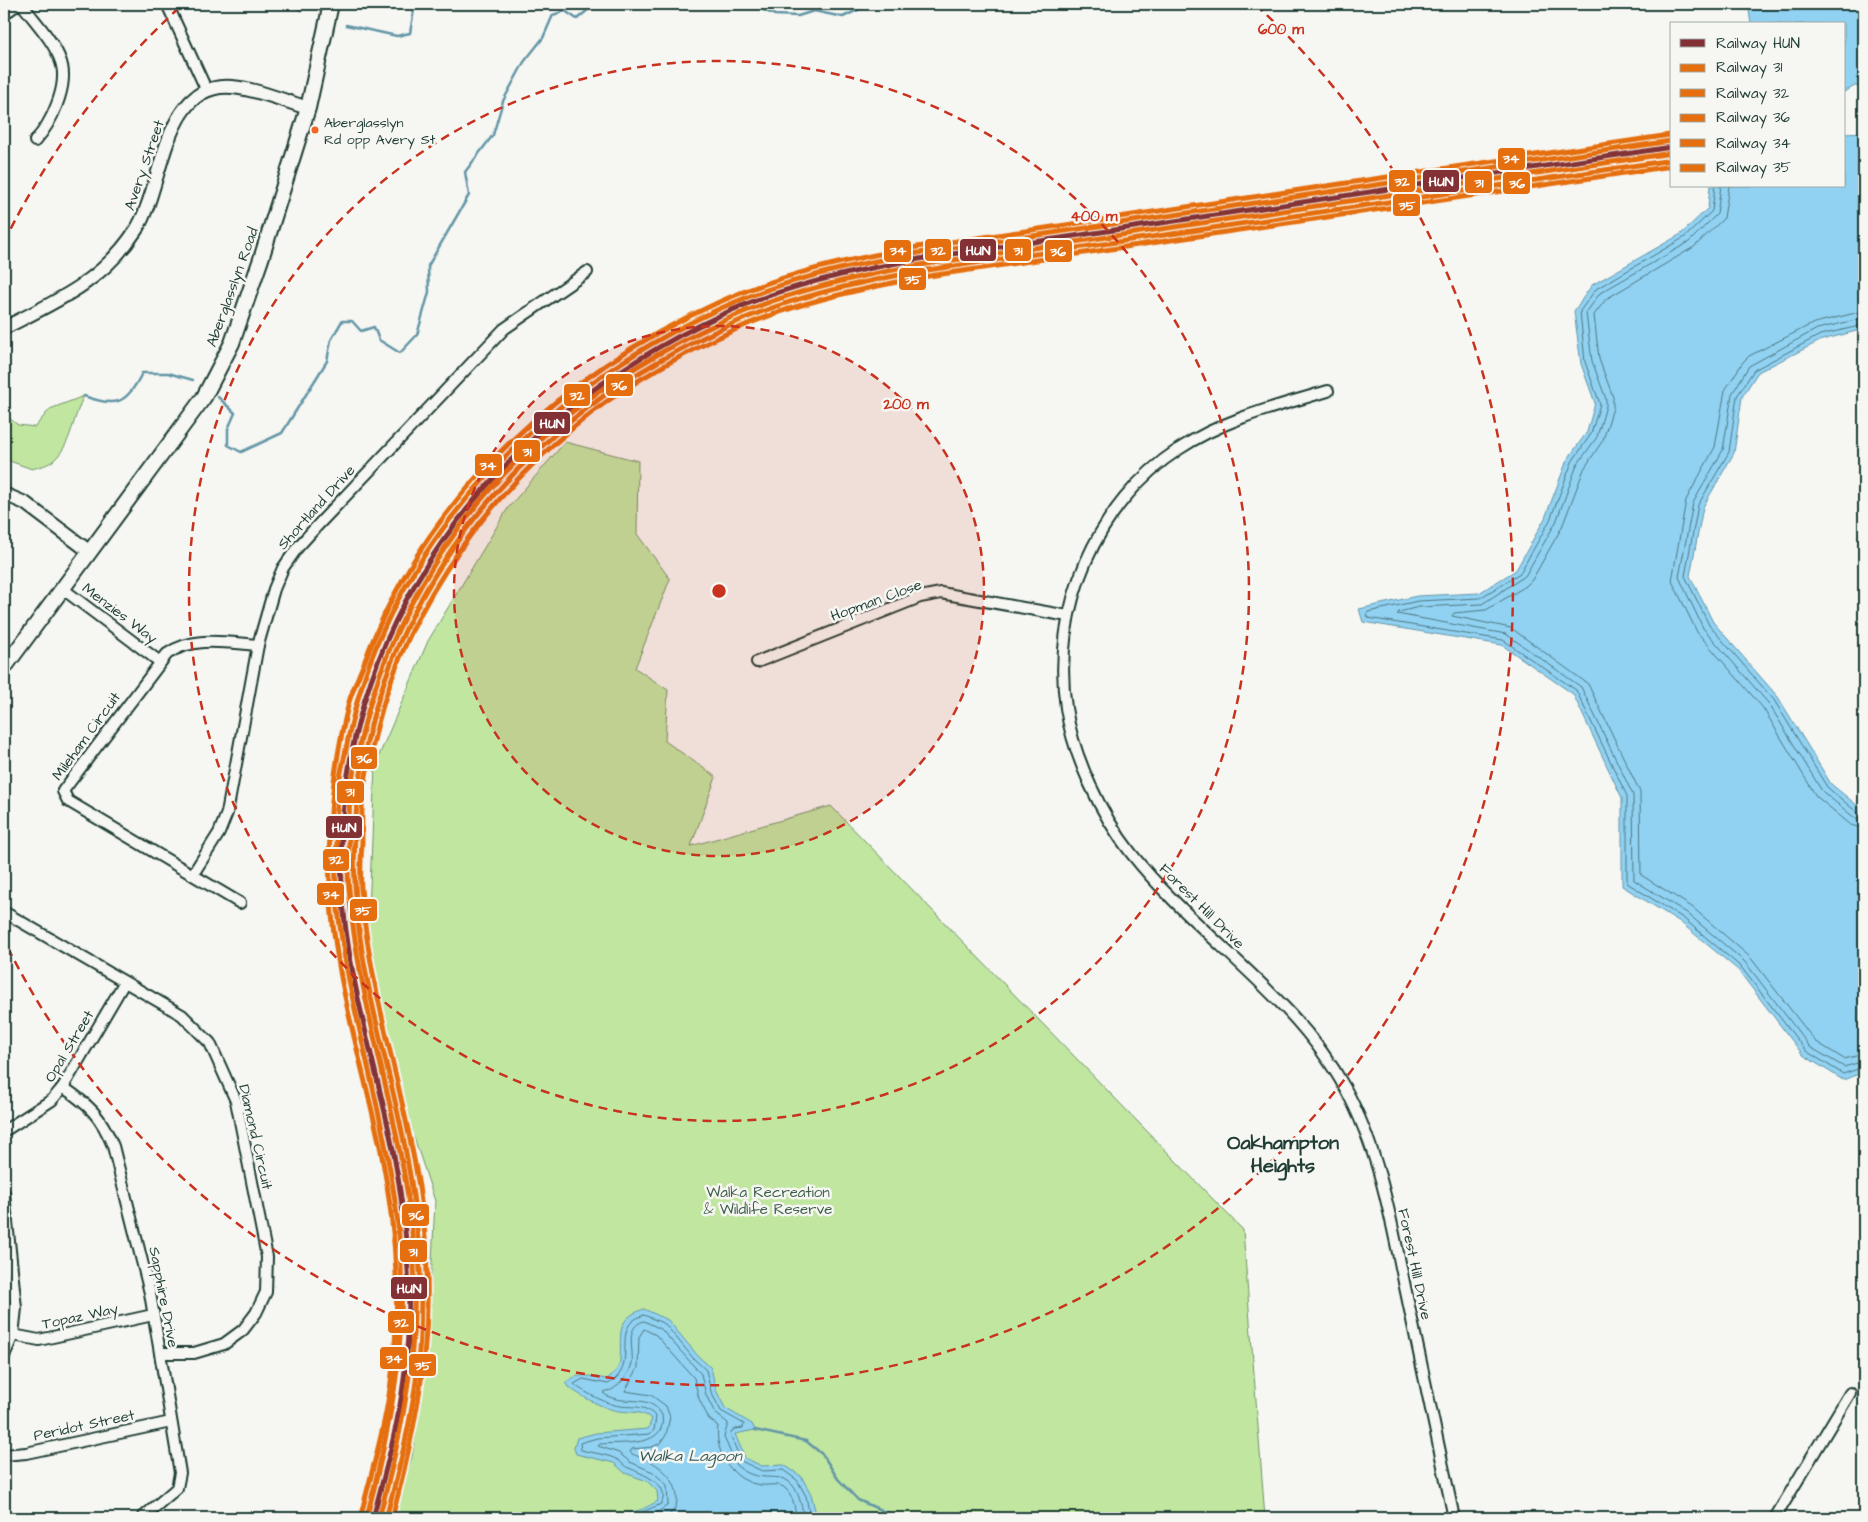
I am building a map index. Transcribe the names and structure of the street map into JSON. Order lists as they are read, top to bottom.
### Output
{
  "streets": {
    "main road": ["Aberglasslyn Road"],
    "street": [
      "Avery Street",
      "Shortland Drive",
      "Hopman Close",
      "Menzies Way",
      "Mileham Circuit",
      "Forest Hill Drive",
      "Opal Street",
      "Diamond Circuit",
      "Sapphire Drive",
      "Topaz Way",
      "Peridot Street"
    ]
  },
  "crossings": [
    ["Avery Street", "Aberglasslyn Road"],
    ["Aberglasslyn Road", "Menzies Way"],
    ["Shortland Drive", "Mileham Circuit"],
    ["Hopman Close", "Forest Hill Drive"],
    ["Menzies Way", "Mileham Circuit"],
    ["Opal Street", "Diamond Circuit"],
    ["Opal Street", "Sapphire Drive"],
    ["Diamond Circuit", "Sapphire Drive"],
    ["Sapphire Drive", "Topaz Way"],
    ["Sapphire Drive", "Peridot Street"]
  ],
  "districts": ["Oakhampton Heights"],
  "water": ["Walka Lagoon"],
  "parks": ["Walka Recreation & Wildlife Reserve"],
  "places": ["Aberglasslyn Rd opp Avery St"],
  "lines": [
    "rail line 34",
    "rail line 32",
    "rail line HUN",
    "rail line 31",
    "rail line 36",
    "rail line 35"
  ],
  "legend": [
    "Railway HUN",
    "Railway 31",
    "Railway 32",
    "Railway 36",
    "Railway 34",
    "Railway 35"
  ],
  "rings": ["600 m", "400 m", "200 m"]
}
